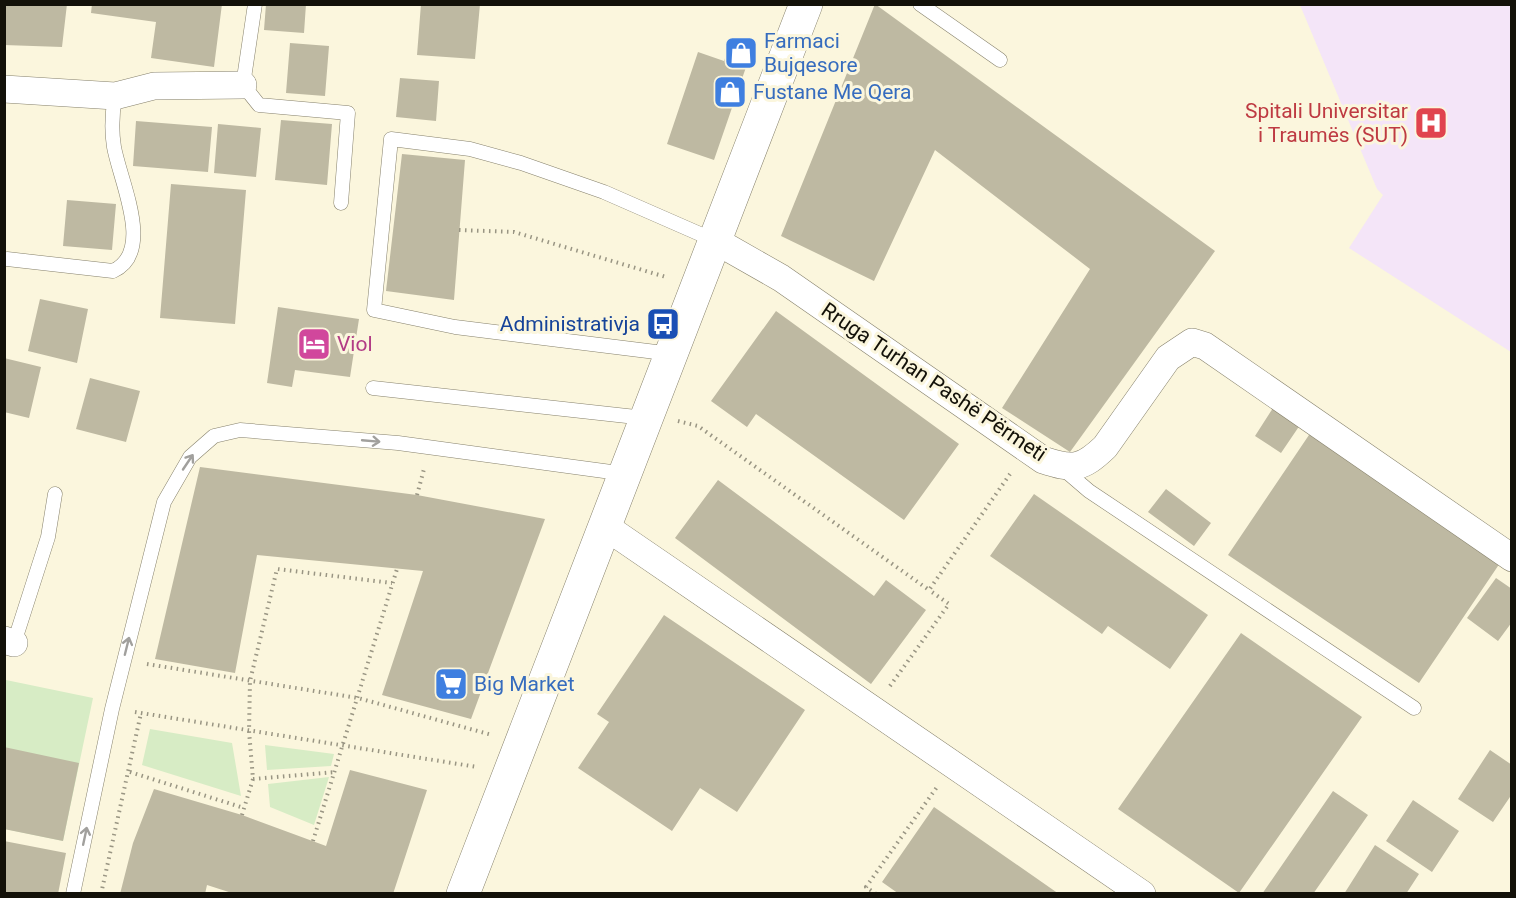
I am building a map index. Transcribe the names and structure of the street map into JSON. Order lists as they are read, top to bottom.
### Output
{
  "streets": {
    "street": ["Rruga Turhan Pashë Përmeti"]
  },
  "places": {
    "shop": ["Farmaci Bujqesore", "Fustane Me Qera"],
    "hospital": ["Spitali Universitar i Traumës (SUT)"],
    "bus stop": ["Administrativja"],
    "hotel": ["Viol"],
    "supermarket": ["Big Market"]
  }
}
